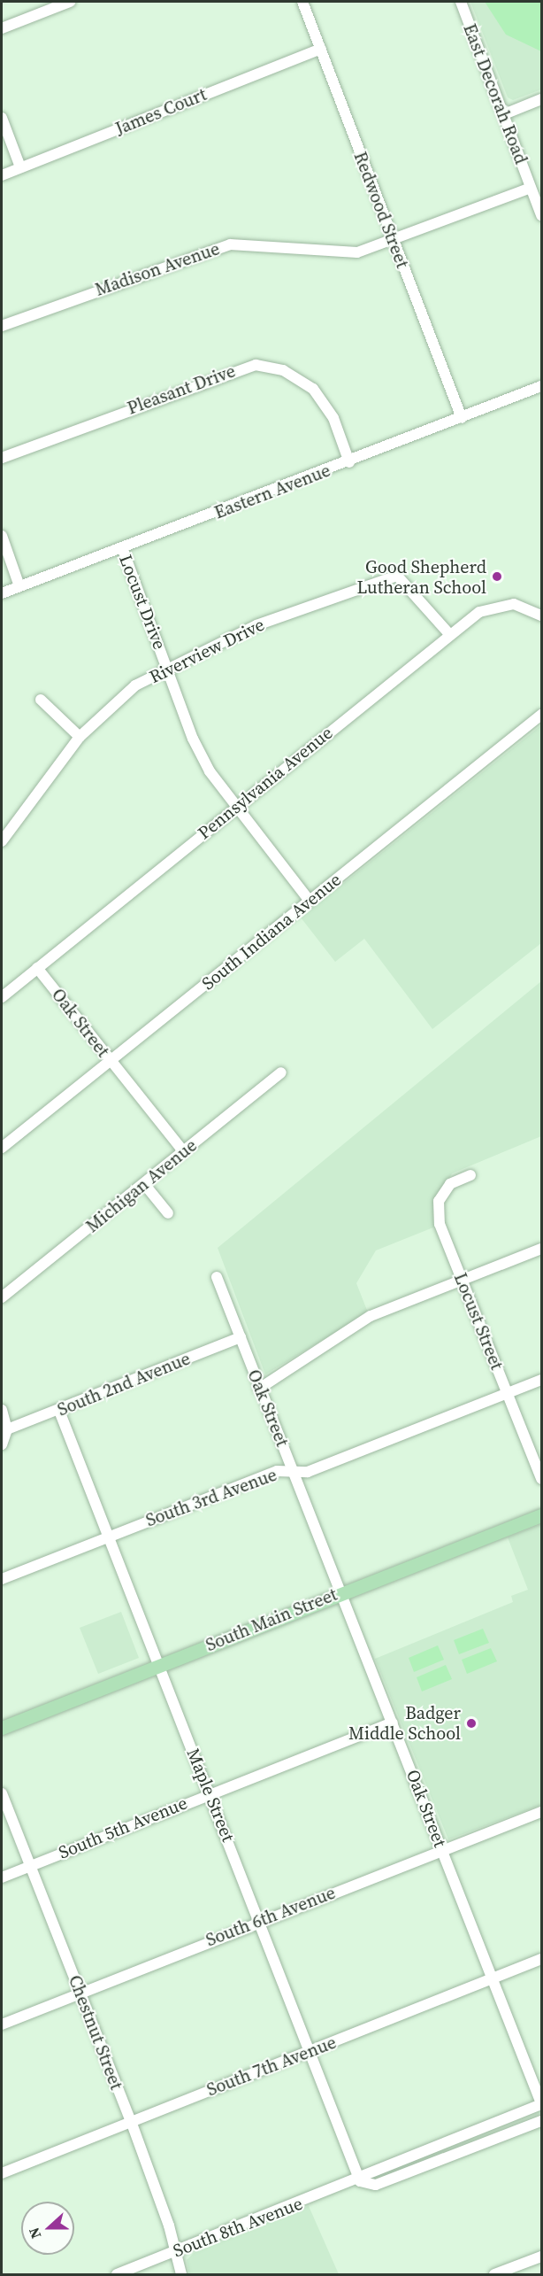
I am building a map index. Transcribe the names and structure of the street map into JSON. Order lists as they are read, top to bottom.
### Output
{
  "streets": {
    "main road": ["South Main Street"],
    "street": [
      "East Decorah Road",
      "James Court",
      "Redwood Street",
      "Madison Avenue",
      "Pleasant Drive",
      "Eastern Avenue",
      "Locust Drive",
      "Riverview Drive",
      "Pennsylvania Avenue",
      "South Indiana Avenue",
      "Oak Street",
      "Michigan Avenue",
      "Locust Street",
      "South 2nd Avenue",
      "South 3rd Avenue",
      "Maple Street",
      "South 5th Avenue",
      "South 6th Avenue",
      "Chestnut Street",
      "South 7th Avenue",
      "South 8th Avenue"
    ]
  },
  "crossings": [
    ["East Decorah Road", "Madison Avenue"],
    ["James Court", "Redwood Street"],
    ["Redwood Street", "Madison Avenue"],
    ["Redwood Street", "Eastern Avenue"],
    ["Pleasant Drive", "Eastern Avenue"],
    ["Eastern Avenue", "Locust Drive"],
    ["Locust Drive", "Riverview Drive"],
    ["Locust Drive", "Pennsylvania Avenue"],
    ["Locust Drive", "South Indiana Avenue"],
    ["Riverview Drive", "Pennsylvania Avenue"],
    ["Pennsylvania Avenue", "Oak Street"],
    ["South Indiana Avenue", "Oak Street"],
    ["Oak Street", "Michigan Avenue"],
    ["Oak Street", "South 2nd Avenue"],
    ["Oak Street", "South 3rd Avenue"],
    ["Oak Street", "South Main Street"],
    ["Oak Street", "South 5th Avenue"],
    ["Oak Street", "South 6th Avenue"],
    ["Oak Street", "South 7th Avenue"],
    ["Oak Street", "South 8th Avenue"],
    ["Locust Street", "South 3rd Avenue"],
    ["South 2nd Avenue", "Maple Street"],
    ["South 3rd Avenue", "Maple Street"],
    ["South Main Street", "Maple Street"],
    ["Maple Street", "South 5th Avenue"],
    ["Maple Street", "South 6th Avenue"],
    ["Maple Street", "South 7th Avenue"],
    ["Maple Street", "South 8th Avenue"],
    ["South 5th Avenue", "Chestnut Street"],
    ["South 6th Avenue", "Chestnut Street"],
    ["Chestnut Street", "South 7th Avenue"],
    ["Chestnut Street", "South 8th Avenue"]
  ],
  "places": ["Good Shepherd Lutheran School", "Badger Middle School"],
  "north": "left"
}
